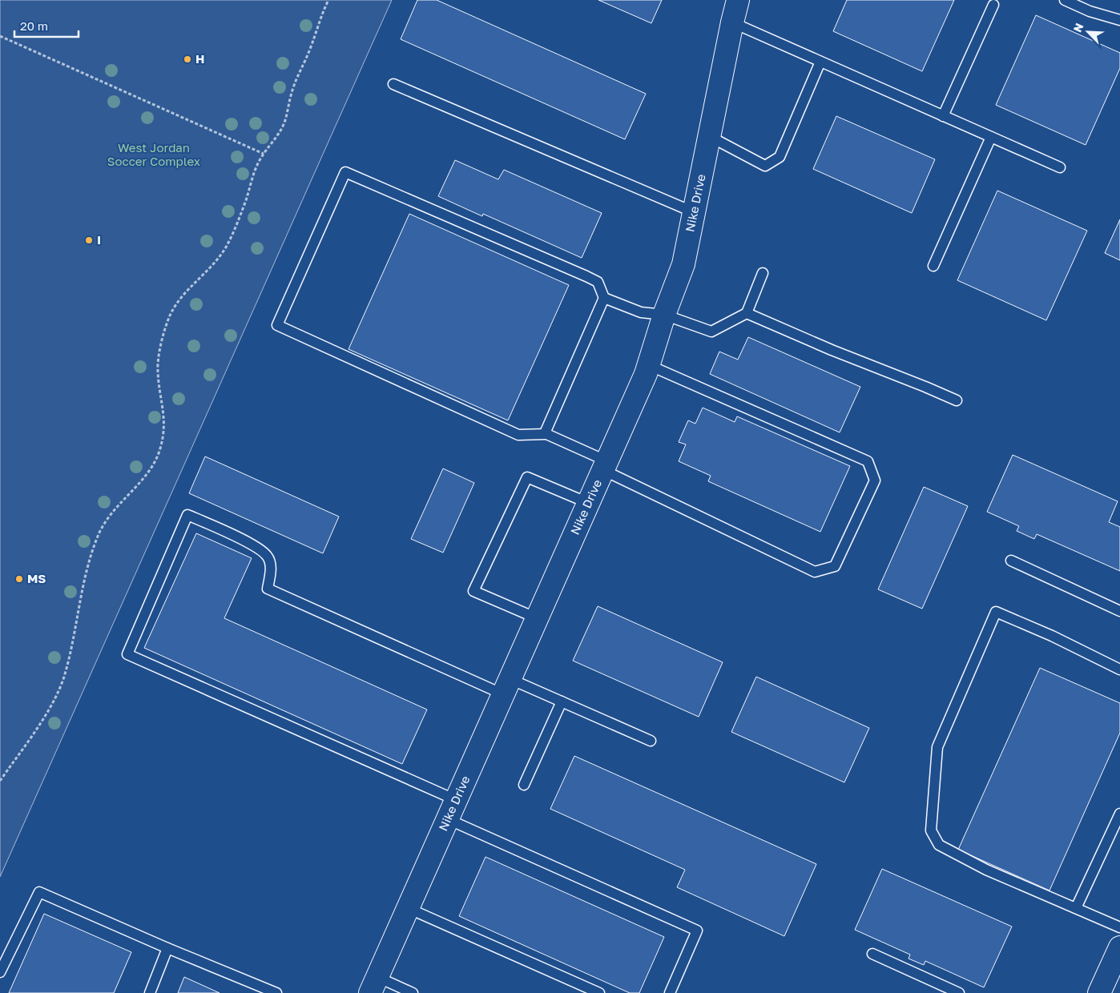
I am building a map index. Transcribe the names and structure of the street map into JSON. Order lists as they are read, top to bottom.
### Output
{
  "streets": {
    "street": ["Nike Drive"]
  },
  "parks": ["West Jordan Soccer Complex"],
  "places": ["H", "I", "MS"],
  "scale_bar": "20 m",
  "north": "top left"
}
